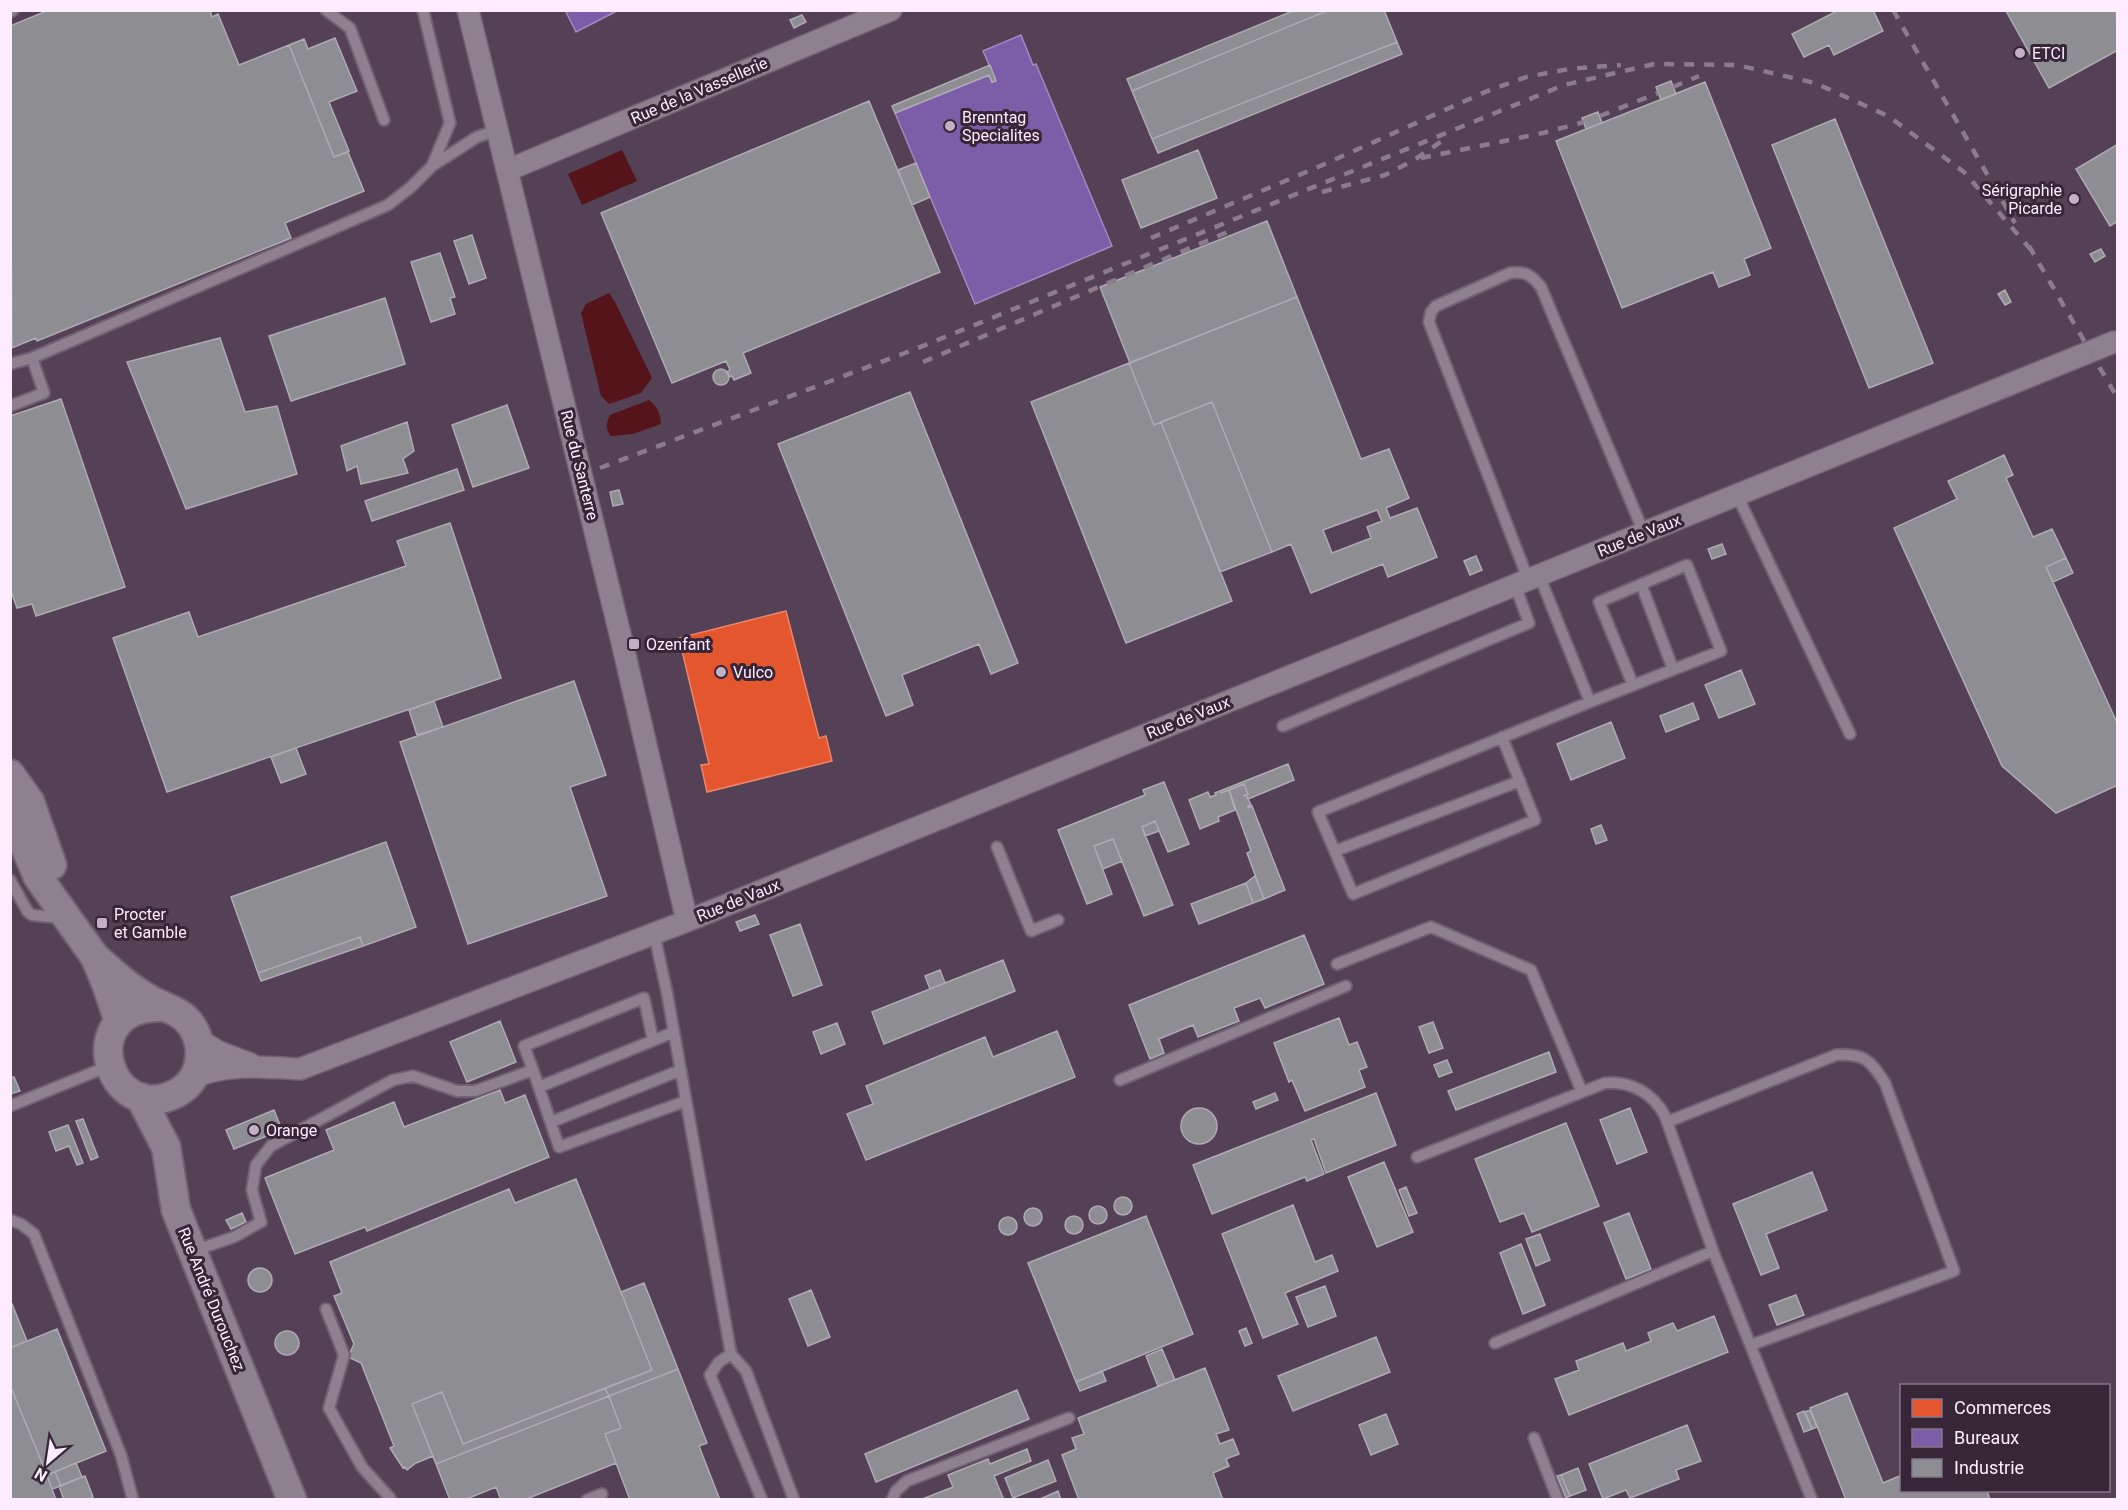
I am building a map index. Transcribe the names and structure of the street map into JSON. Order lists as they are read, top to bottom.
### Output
{
  "streets": {
    "main road": ["Rue André Durouchez"],
    "street": ["Rue de la Vassellerie", "Rue du Santerre", "Rue de Vaux"]
  },
  "crossings": [
    ["Rue de la Vassellerie", "Rue du Santerre"],
    ["Rue du Santerre", "Rue de Vaux"],
    ["Rue de Vaux", "Rue André Durouchez"]
  ],
  "places": {
    "other": [
      "ETCI",
      "Brenntag Specialites",
      "Sérigraphie Picarde",
      "Vulco",
      "Orange"
    ],
    "transit": ["Ozenfant", "Procter et Gamble"]
  },
  "legend": ["Commerces", "Bureaux", "Industrie"],
  "north": "bottom left"
}
